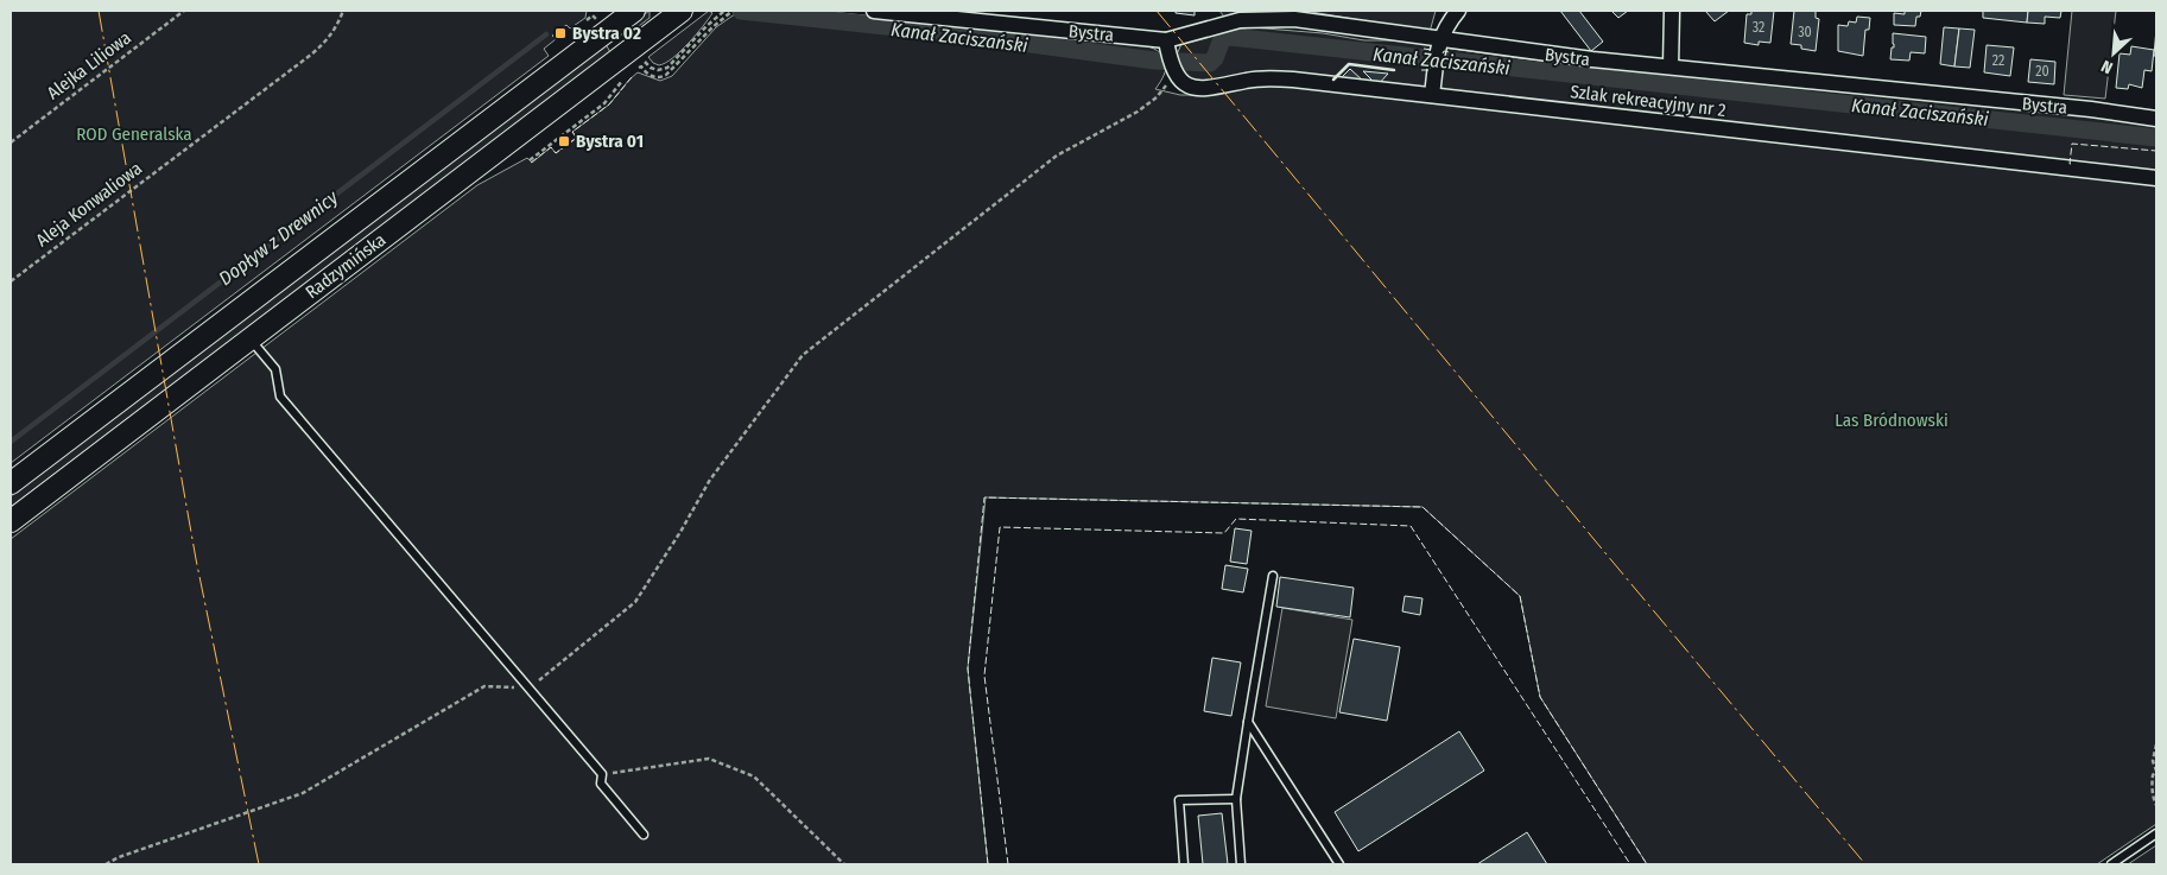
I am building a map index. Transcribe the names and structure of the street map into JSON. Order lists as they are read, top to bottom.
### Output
{
  "streets": {
    "main road": ["Radzymińska"],
    "street": ["Bystra", "Szlak rekreacyjny nr 2"],
    "path": ["Alejka Liliowa", "Aleja Konwaliowa"]
  },
  "water": ["Kanał Zaciszański", "Dopływ z Drewnicy"],
  "parks": ["ROD Generalska", "Las Bródnowski"],
  "places": {
    "transit": ["Bystra 02", "Bystra 01"]
  },
  "house_numbers": [
    "32",
    "30",
    "22",
    "20"
  ],
  "north": "bottom left"
}
